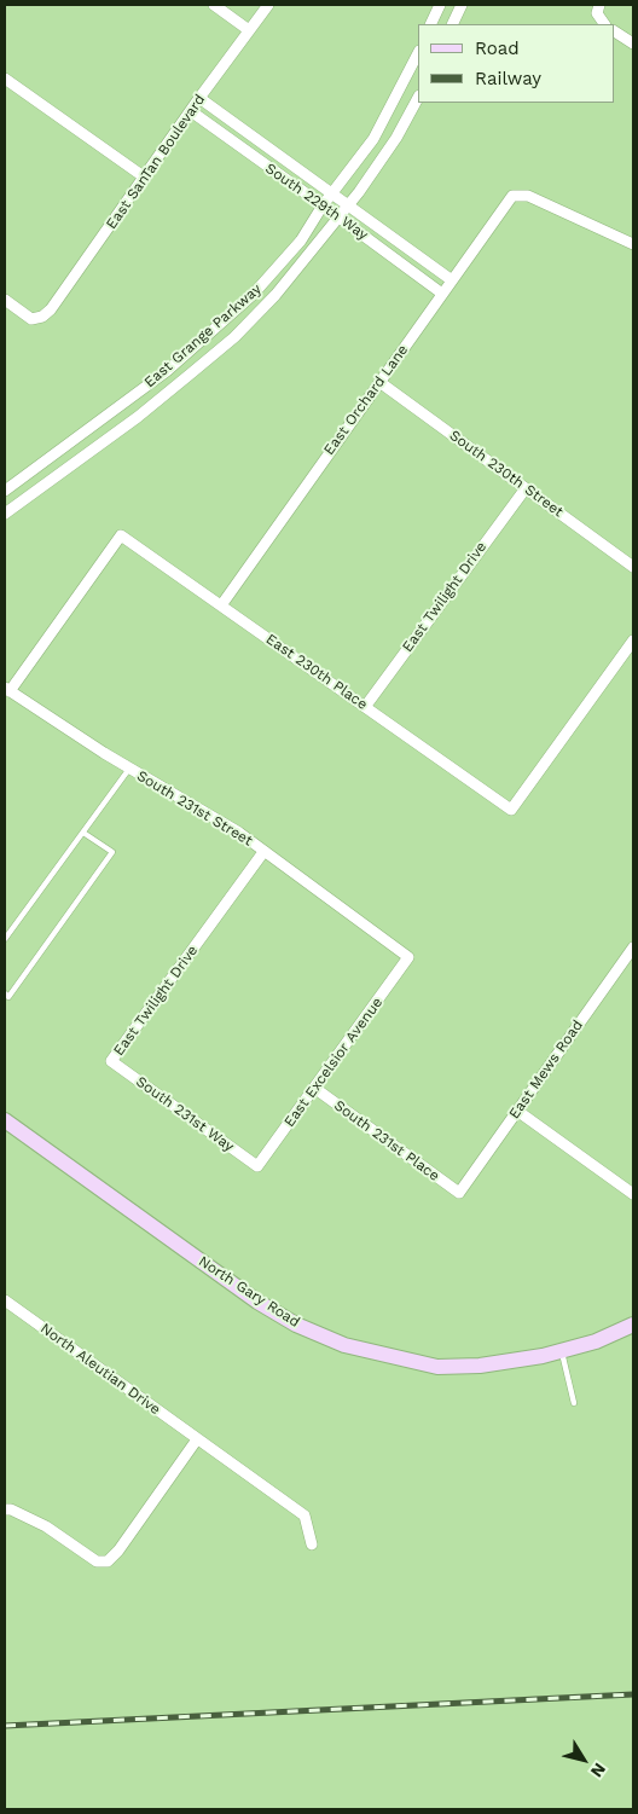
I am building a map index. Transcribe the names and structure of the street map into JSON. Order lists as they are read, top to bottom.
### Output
{
  "streets": {
    "main road": ["North Gary Road"],
    "street": [
      "East SanTan Boulevard",
      "South 229th Way",
      "East Grange Parkway",
      "East Orchard Lane",
      "South 230th Street",
      "East Twilight Drive",
      "East 230th Place",
      "South 231st Street",
      "East Excelsior Avenue",
      "East Mews Road",
      "South 231st Way",
      "South 231st Place",
      "North Aleutian Drive"
    ]
  },
  "crossings": [
    ["East SanTan Boulevard", "South 229th Way"],
    ["South 229th Way", "East Grange Parkway"],
    ["South 229th Way", "East Orchard Lane"],
    ["East Orchard Lane", "South 230th Street"],
    ["East Orchard Lane", "East 230th Place"],
    ["South 230th Street", "East Twilight Drive"],
    ["East Twilight Drive", "East 230th Place"],
    ["East Twilight Drive", "South 231st Street"],
    ["East Twilight Drive", "South 231st Way"],
    ["East 230th Place", "South 231st Street"],
    ["South 231st Street", "East Excelsior Avenue"],
    ["East Excelsior Avenue", "South 231st Way"],
    ["East Excelsior Avenue", "South 231st Place"],
    ["East Mews Road", "South 231st Place"]
  ],
  "legend": ["Road", "Railway"],
  "north": "bottom right"
}
